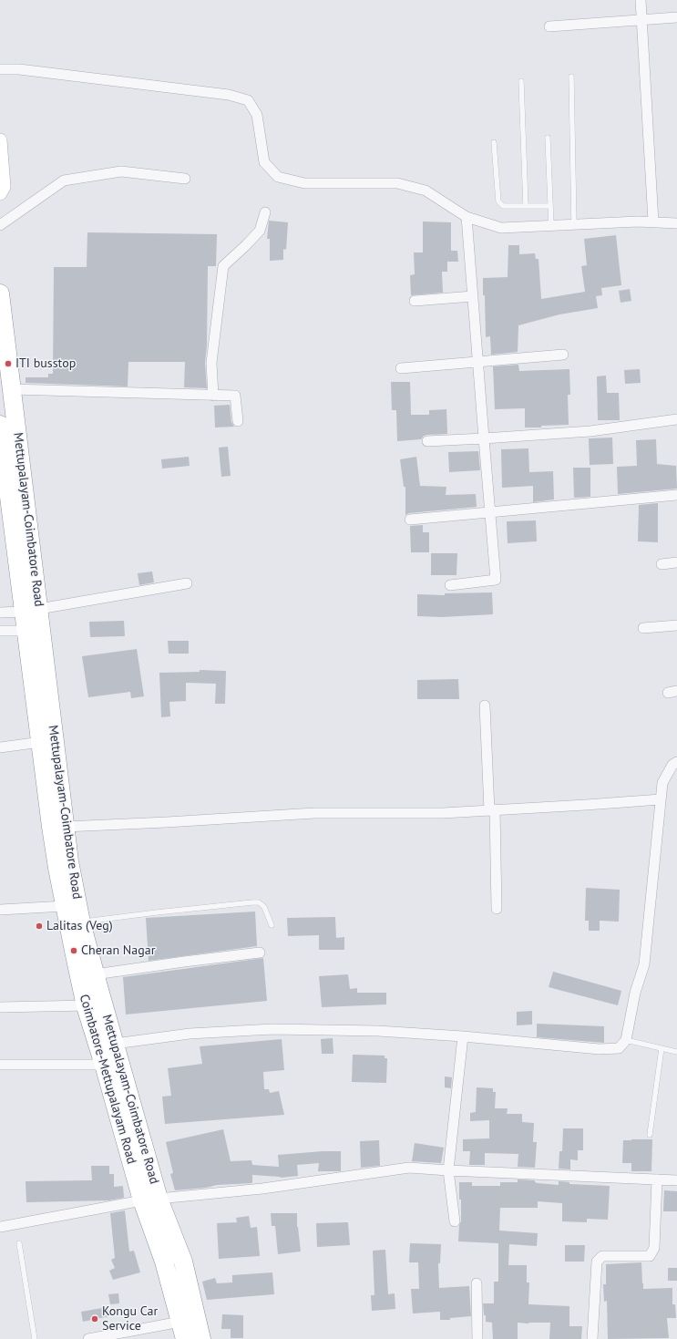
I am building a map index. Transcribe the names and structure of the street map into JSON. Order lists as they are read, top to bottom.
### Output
{
  "streets": {
    "highway": ["Mettupalayam-Coimbatore Road", "Coimbatore-Mettupalayam Road"]
  },
  "crossings": [
    ["Mettupalayam-Coimbatore Road", "Coimbatore-Mettupalayam Road"]
  ],
  "places": [
    "ITI busstop",
    "Lalitas (Veg)",
    "Cheran Nagar",
    "Kongu Car Service"
  ]
}
